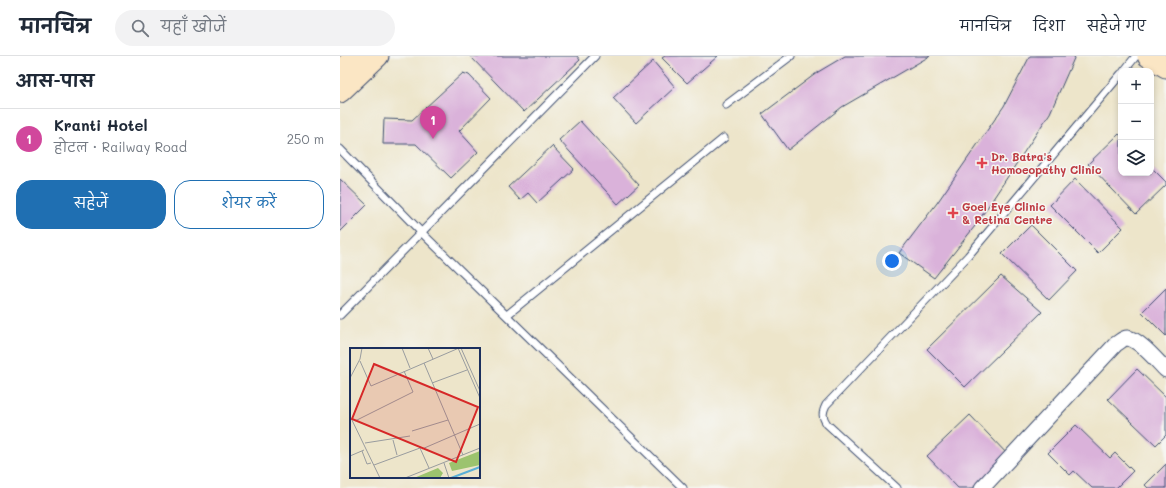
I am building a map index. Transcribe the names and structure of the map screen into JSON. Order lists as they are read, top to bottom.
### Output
{
  "places": {
    "health": ["Dr. Batra's Homoeopathy Clinic", "Goel Eye Clinic & Retina Centre"]
  },
  "page": {
    "header": "मानचित्र",
    "search": "यहाँ खोजें",
    "nav": ["मानचित्र", "दिशा", "सहेजे गए"],
    "heading": "आस-पास",
    "map_buttons": ["+", "−"],
    "pins": "1",
    "list": [
      {
        "mark": "1",
        "name": "Kranti Hotel",
        "note": "होटल · Railway Road",
        "value": "250 m"
      }
    ],
    "buttons": ["सहेजें", "शेयर करें"]
  }
}
